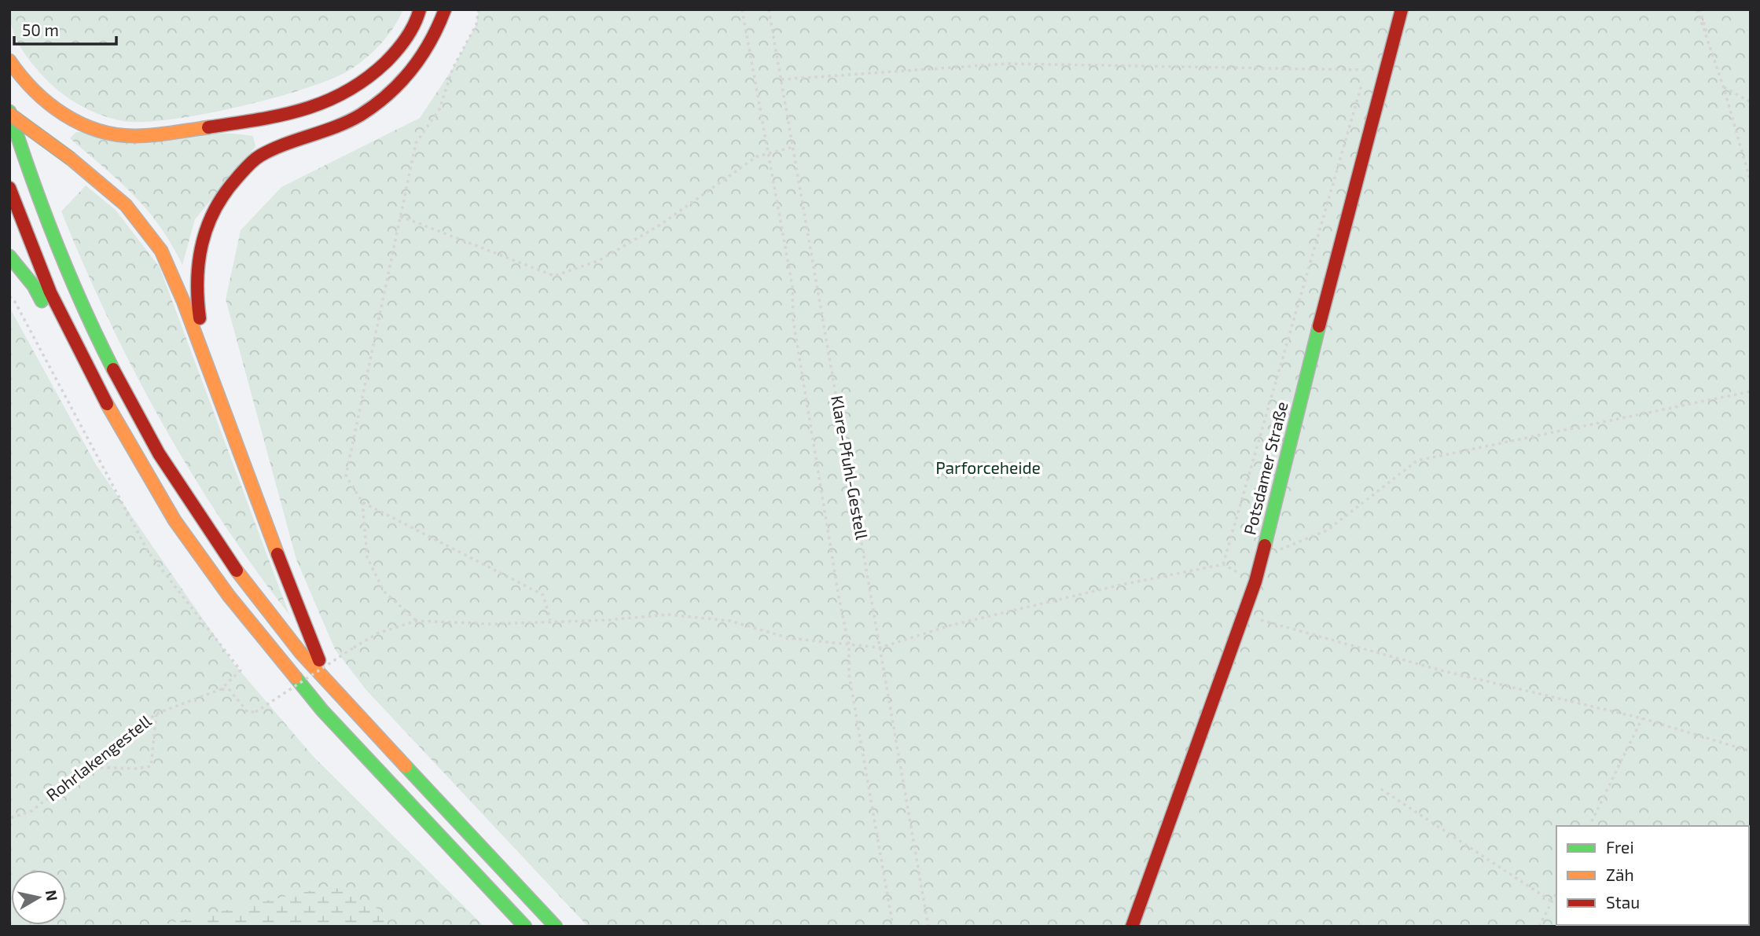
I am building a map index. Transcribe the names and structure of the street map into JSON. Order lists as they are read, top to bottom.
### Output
{
  "streets": {
    "main road": ["Potsdamer Straße"],
    "path": ["Klare-Pfuhl-Gestell", "Rohrlakengestell"]
  },
  "parks": ["Parforceheide"],
  "legend": ["Frei", "Zäh", "Stau"],
  "scale_bar": "50 m",
  "north": "right"
}
